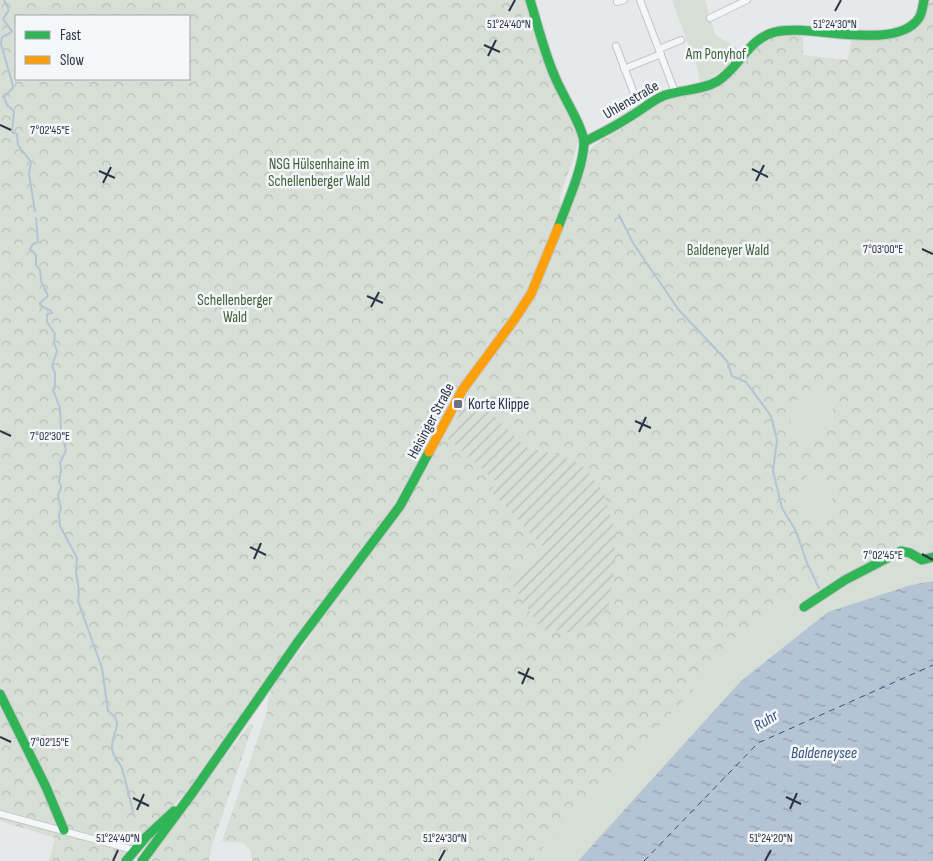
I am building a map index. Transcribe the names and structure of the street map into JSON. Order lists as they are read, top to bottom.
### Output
{
  "streets": {
    "main road": ["Uhlenstraße", "Heisinger Straße"]
  },
  "crossings": [
    ["Uhlenstraße", "Heisinger Straße"]
  ],
  "water": ["Ruhr", "Baldeneysee"],
  "parks": [
    "Am Ponyhof",
    "NSG Hülsenhaine im Schellenberger Wald",
    "Baldeneyer Wald",
    "Schellenberger Wald"
  ],
  "places": {
    "transit": ["Korte Klippe"]
  },
  "legend": ["Fast", "Slow"],
  "coordinates": [
    "51°24'40\"N",
    "51°24'30\"N",
    "7°02'45\"E",
    "7°03'00\"E",
    "7°02'30\"E",
    "7°02'15\"E",
    "51°24'20\"N"
  ]
}
